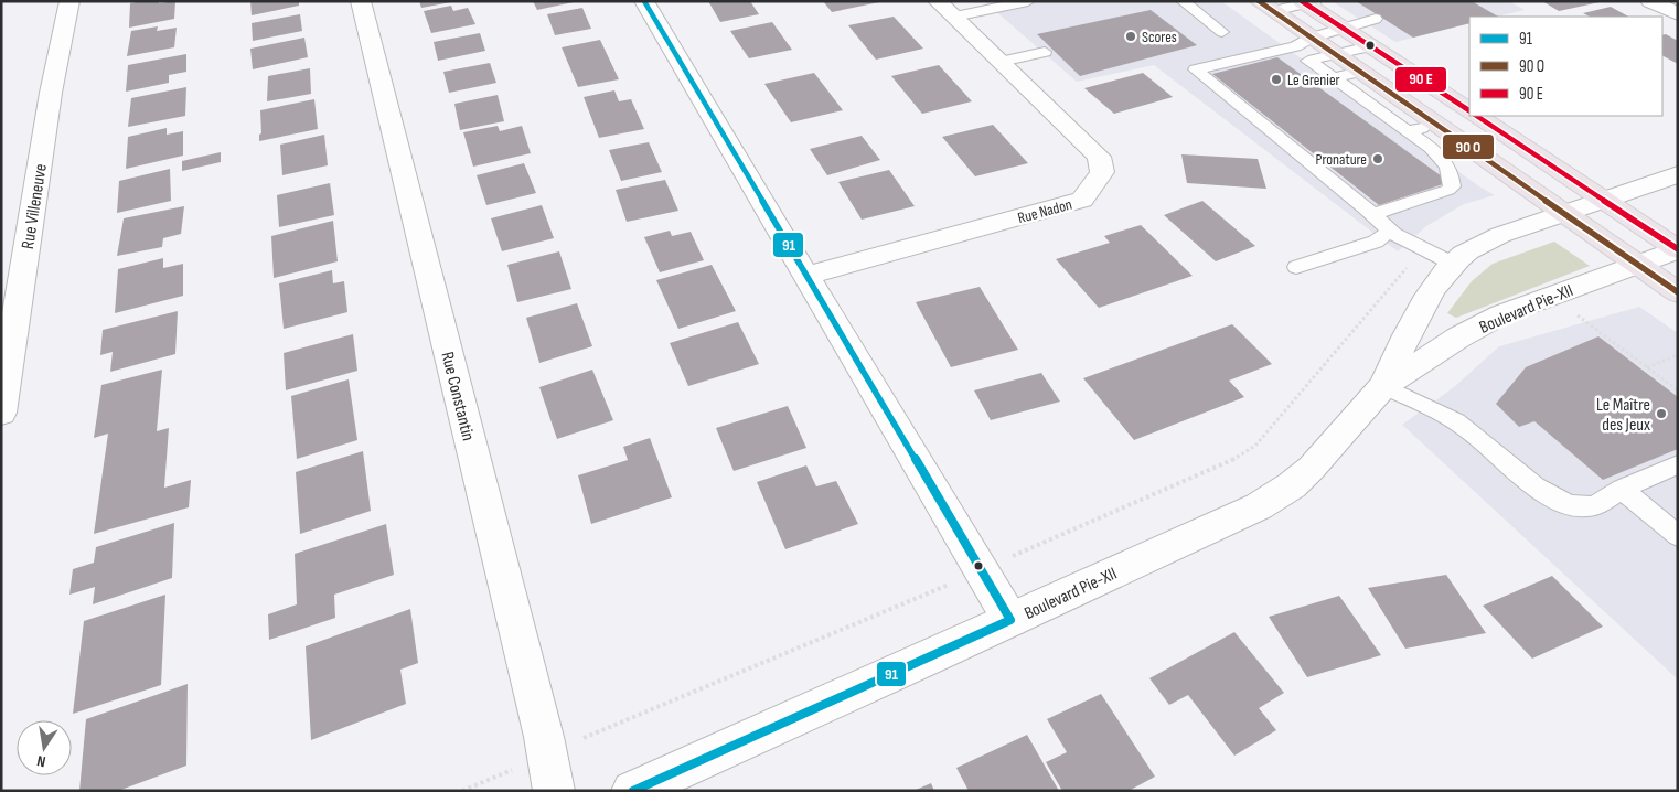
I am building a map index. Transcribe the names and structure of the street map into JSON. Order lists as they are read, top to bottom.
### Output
{
  "streets": {
    "street": [
      "Rue Villeneuve",
      "Rue Nadon",
      "Boulevard Pie-XII",
      "Rue Constantin"
    ]
  },
  "places": [
    "Scores",
    "Le Grenier",
    "Pronature",
    "Le Maître des Jeux"
  ],
  "lines": ["transit line 91"],
  "legend": ["91", "90 O", "90 E"],
  "north": "bottom"
}
